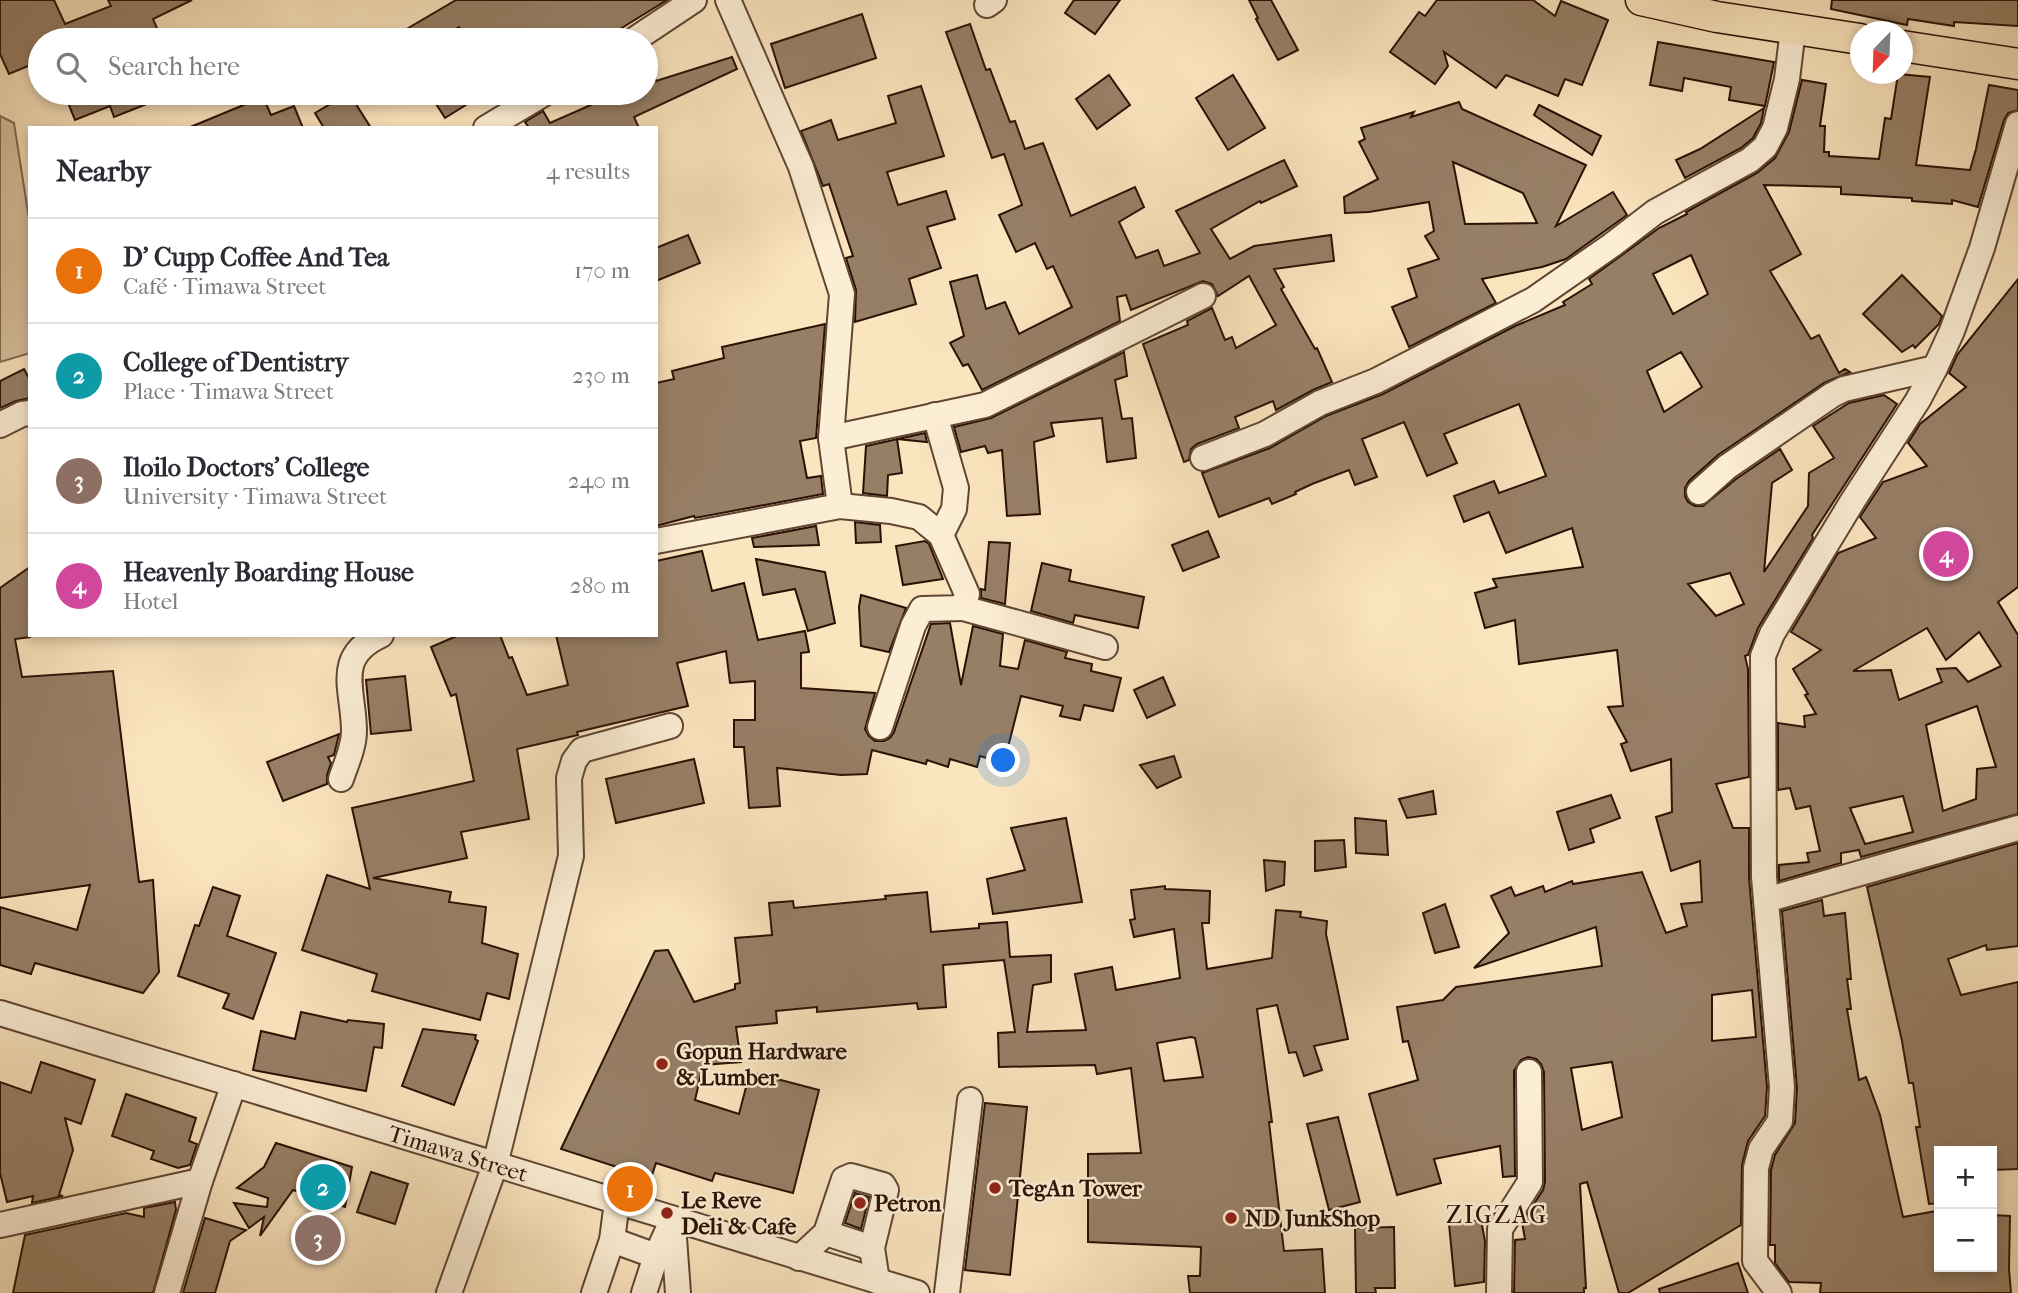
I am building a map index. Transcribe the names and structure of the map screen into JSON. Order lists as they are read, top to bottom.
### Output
{
  "streets": {
    "street": ["Timawa Street"]
  },
  "districts": ["ZIGZAG"],
  "places": [
    "Gopun Hardware & Lumber",
    "TegAn Tower",
    "Petron",
    "Le Reve Deli & Cafe",
    "ND JunkShop"
  ],
  "north": "bottom left",
  "page": {
    "search": "Search here",
    "heading": ["Nearby", "4 results"],
    "list": [
      {
        "mark": "1",
        "name": "D' Cupp Coffee And Tea",
        "note": "Café · Timawa Street",
        "value": "170 m"
      },
      {
        "mark": "2",
        "name": "College of Dentistry",
        "note": "Place · Timawa Street",
        "value": "230 m"
      },
      {
        "mark": "3",
        "name": "Iloilo Doctors' College",
        "note": "University · Timawa Street",
        "value": "240 m"
      },
      {
        "mark": "4",
        "name": "Heavenly Boarding House",
        "note": "Hotel",
        "value": "280 m"
      }
    ],
    "pins": [
      "4",
      "2",
      "1",
      "3"
    ],
    "map_buttons": ["+", "−"]
  }
}
